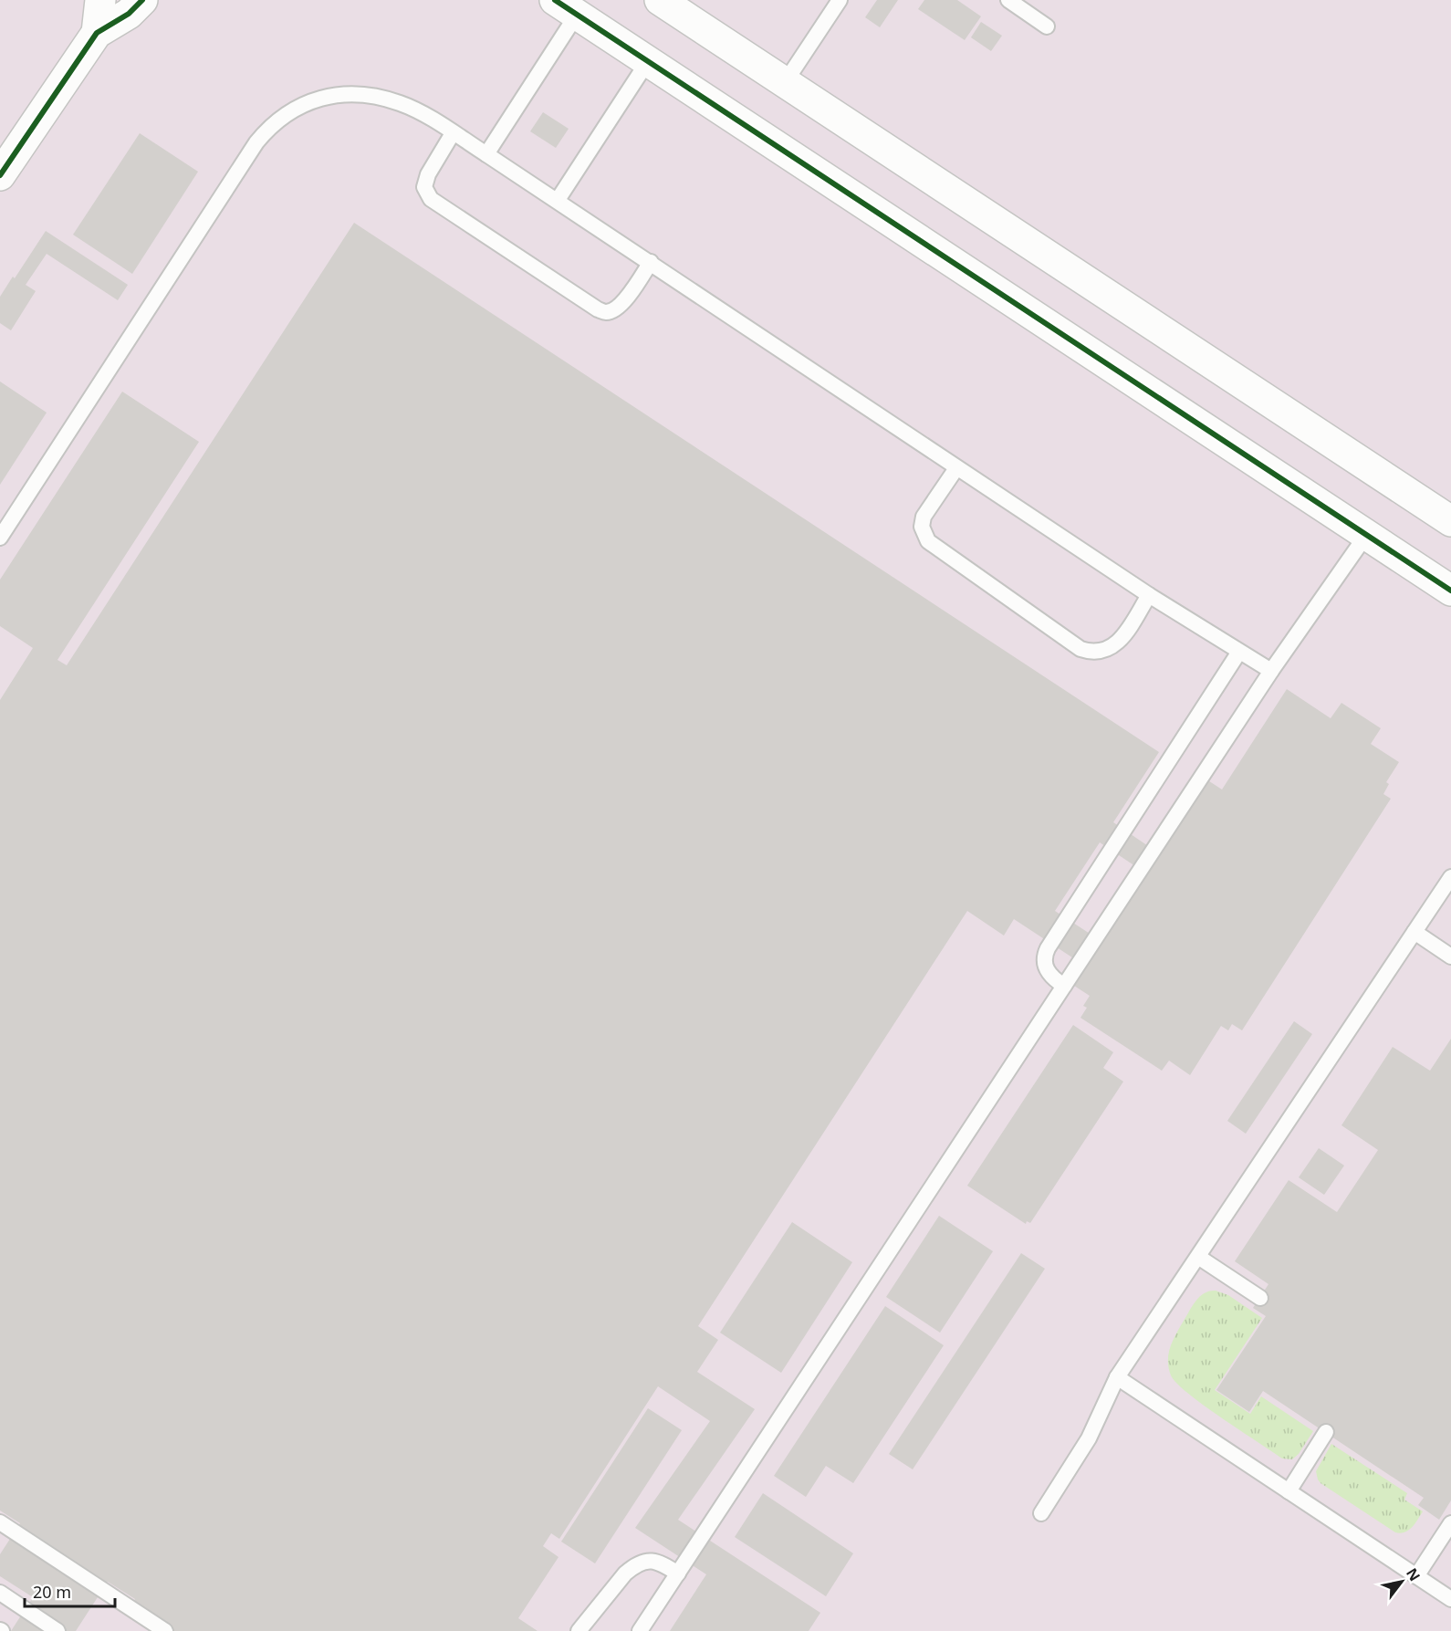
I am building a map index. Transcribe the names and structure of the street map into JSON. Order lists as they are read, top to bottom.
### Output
{
  "scale_bar": "20 m",
  "north": "top right"
}
